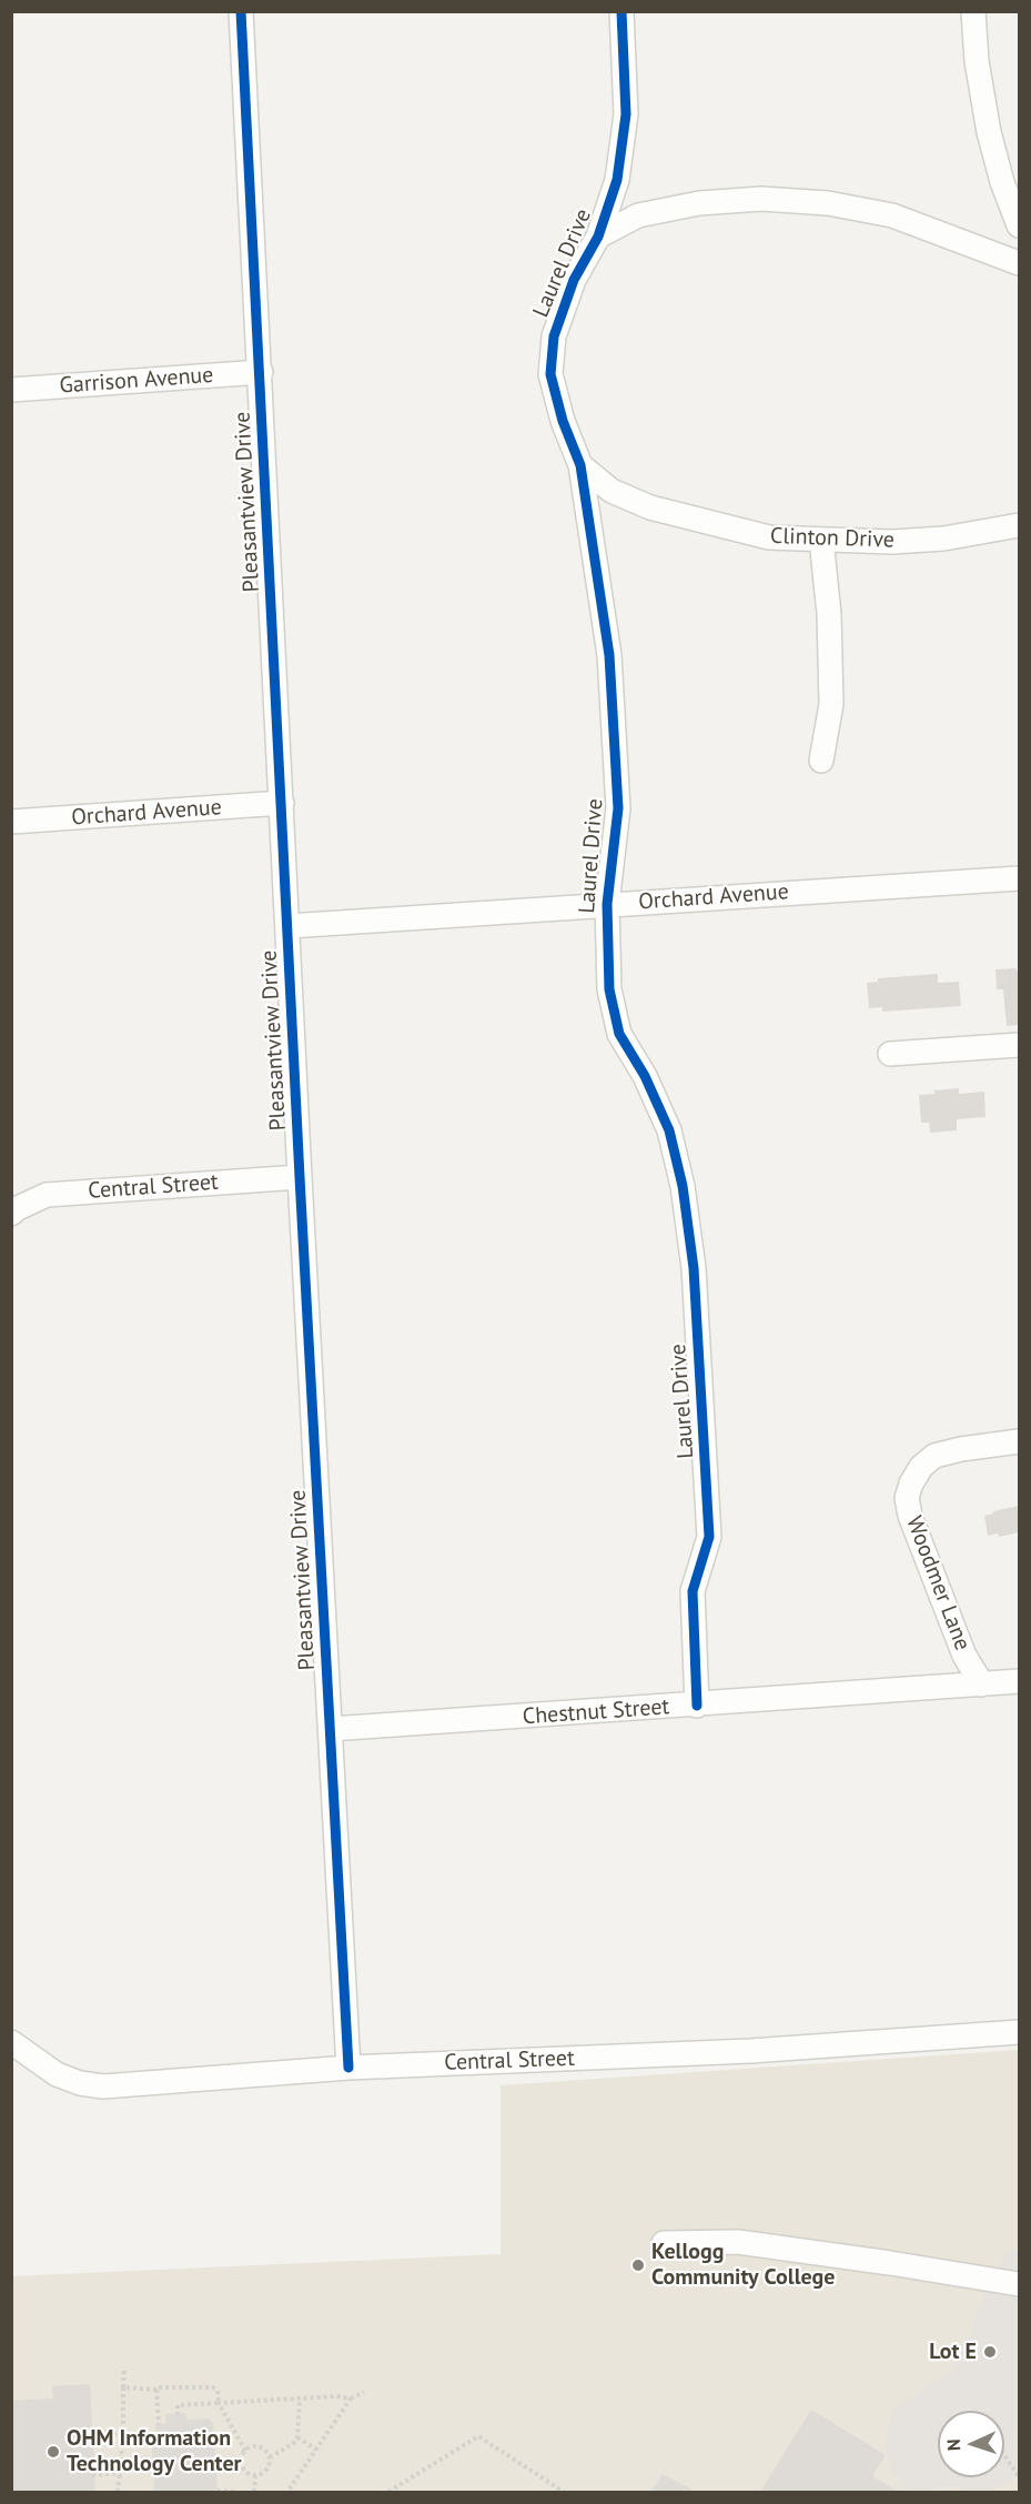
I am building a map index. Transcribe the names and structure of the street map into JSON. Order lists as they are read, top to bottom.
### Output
{
  "streets": {
    "street": [
      "Laurel Drive",
      "Garrison Avenue",
      "Pleasantview Drive",
      "Clinton Drive",
      "Orchard Avenue",
      "Central Street",
      "Woodmer Lane",
      "Chestnut Street"
    ]
  },
  "crossings": [
    ["Laurel Drive", "Clinton Drive"],
    ["Laurel Drive", "Orchard Avenue"],
    ["Laurel Drive", "Chestnut Street"],
    ["Garrison Avenue", "Pleasantview Drive"],
    ["Pleasantview Drive", "Orchard Avenue"],
    ["Pleasantview Drive", "Central Street"],
    ["Pleasantview Drive", "Chestnut Street"],
    ["Woodmer Lane", "Chestnut Street"]
  ],
  "places": ["Kellogg Community College", "Lot E", "OHM Information Technology Center"],
  "north": "left"
}
